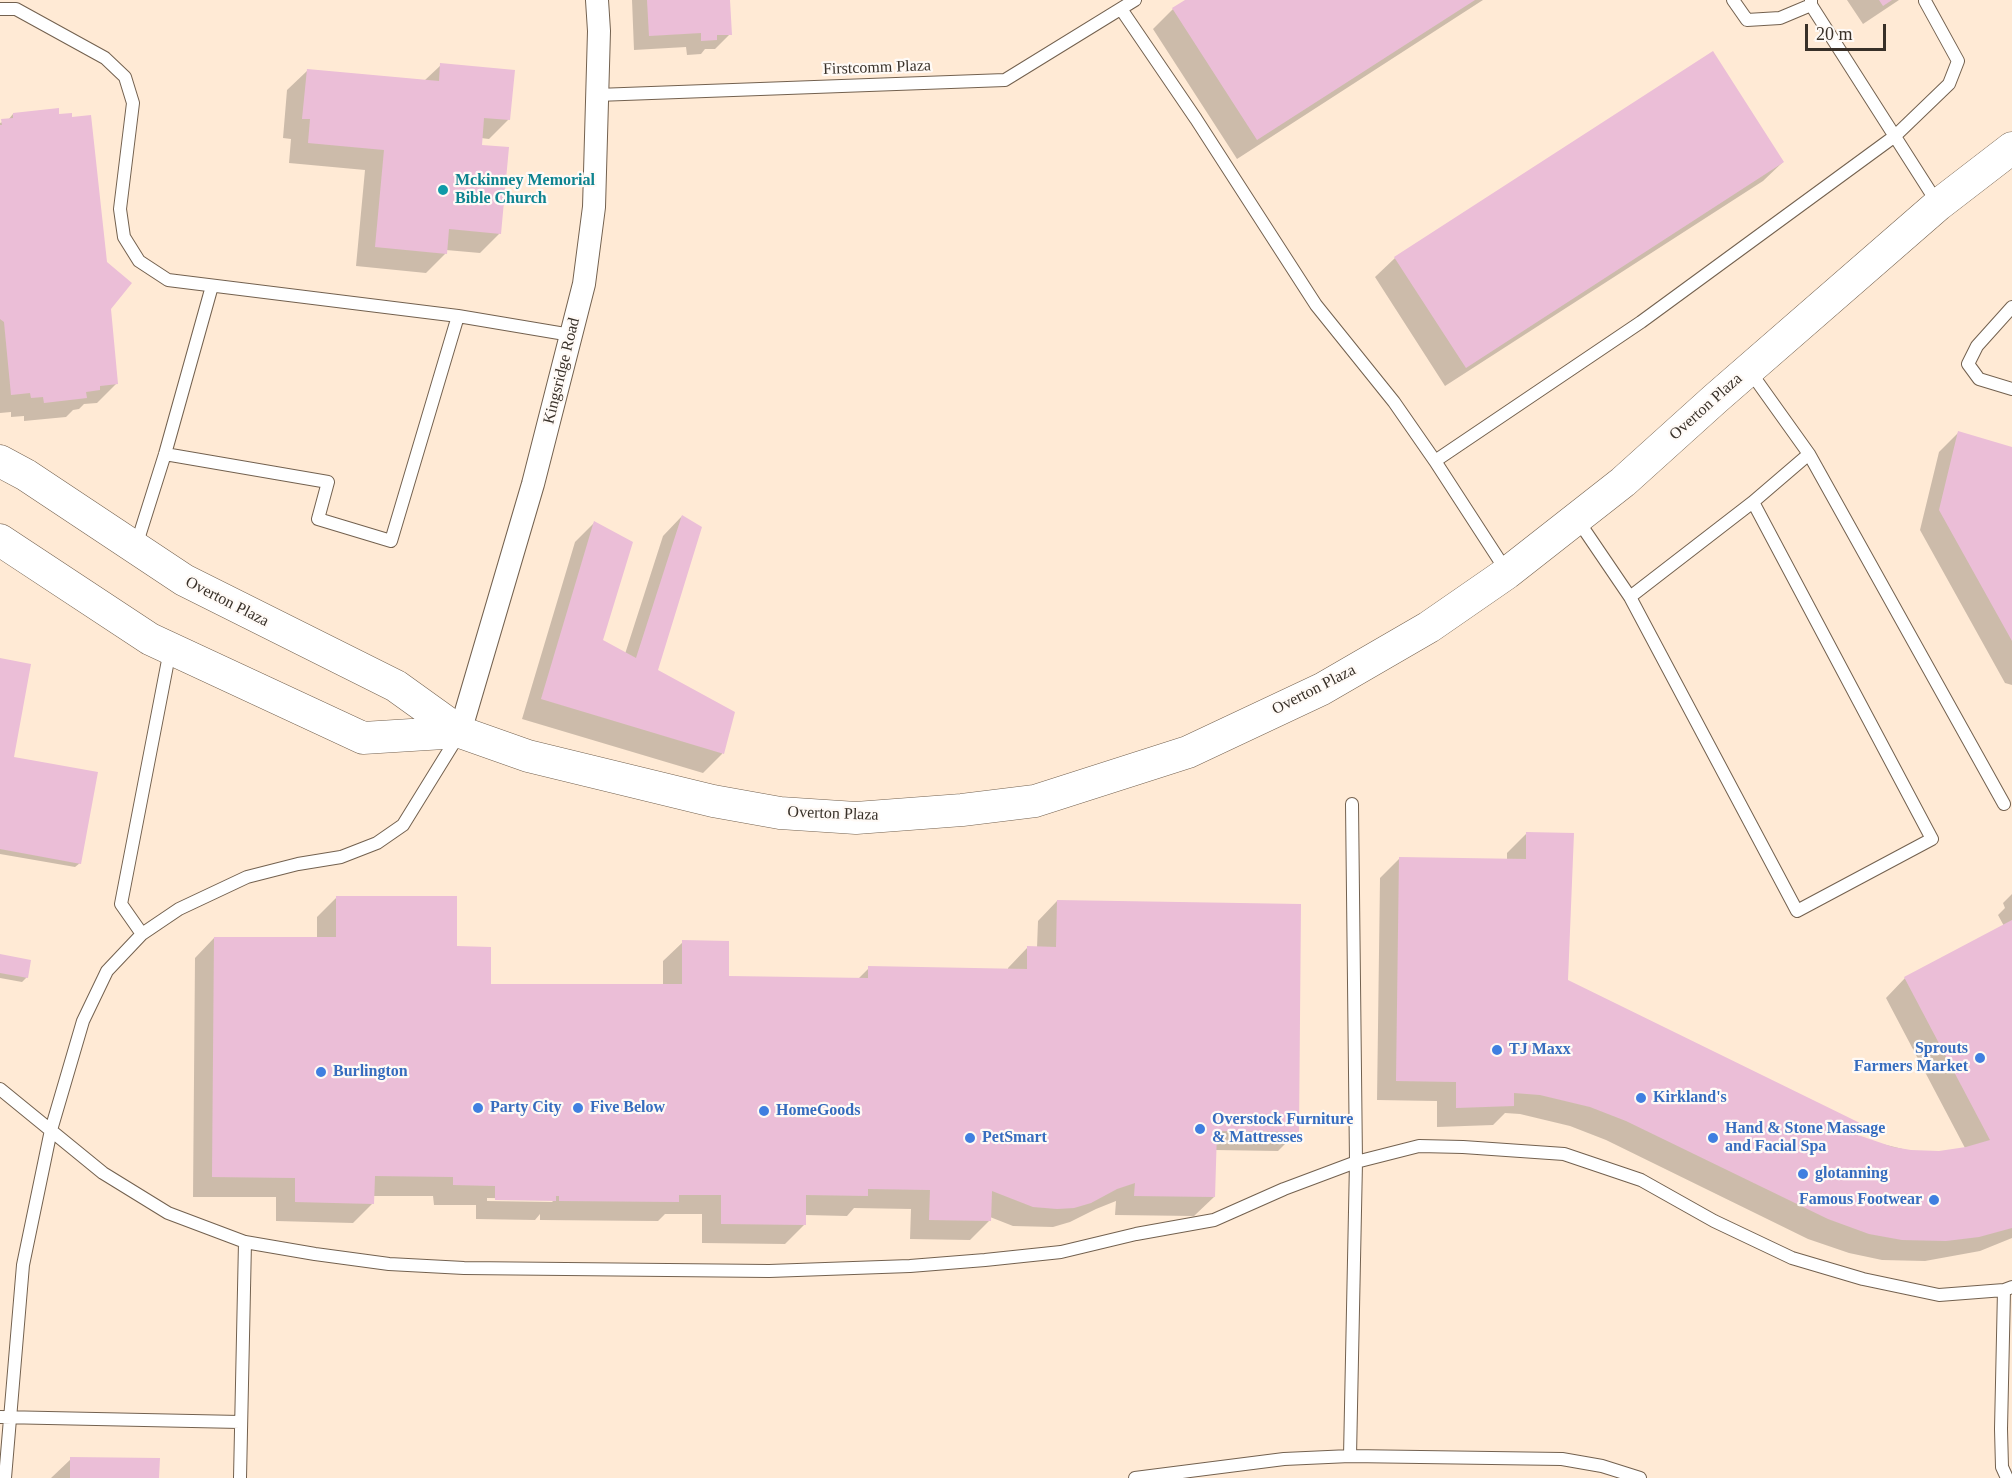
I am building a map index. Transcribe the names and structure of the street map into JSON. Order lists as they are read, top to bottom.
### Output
{
  "streets": {
    "street": ["Kingsridge Road", "Overton Plaza"],
    "lane": ["Firstcomm Plaza"]
  },
  "crossings": [
    ["Firstcomm Plaza", "Kingsridge Road"],
    ["Kingsridge Road", "Overton Plaza"]
  ],
  "places": [
    "Mckinney Memorial Bible Church",
    "TJ Maxx",
    "Sprouts Farmers Market",
    "Burlington",
    "Kirkland's",
    "Party City",
    "Five Below",
    "HomeGoods",
    "Overstock Furniture & Mattresses",
    "PetSmart",
    "Hand & Stone Massage and Facial Spa",
    "glotanning",
    "Famous Footwear"
  ],
  "scale_bar": "20 m"
}
